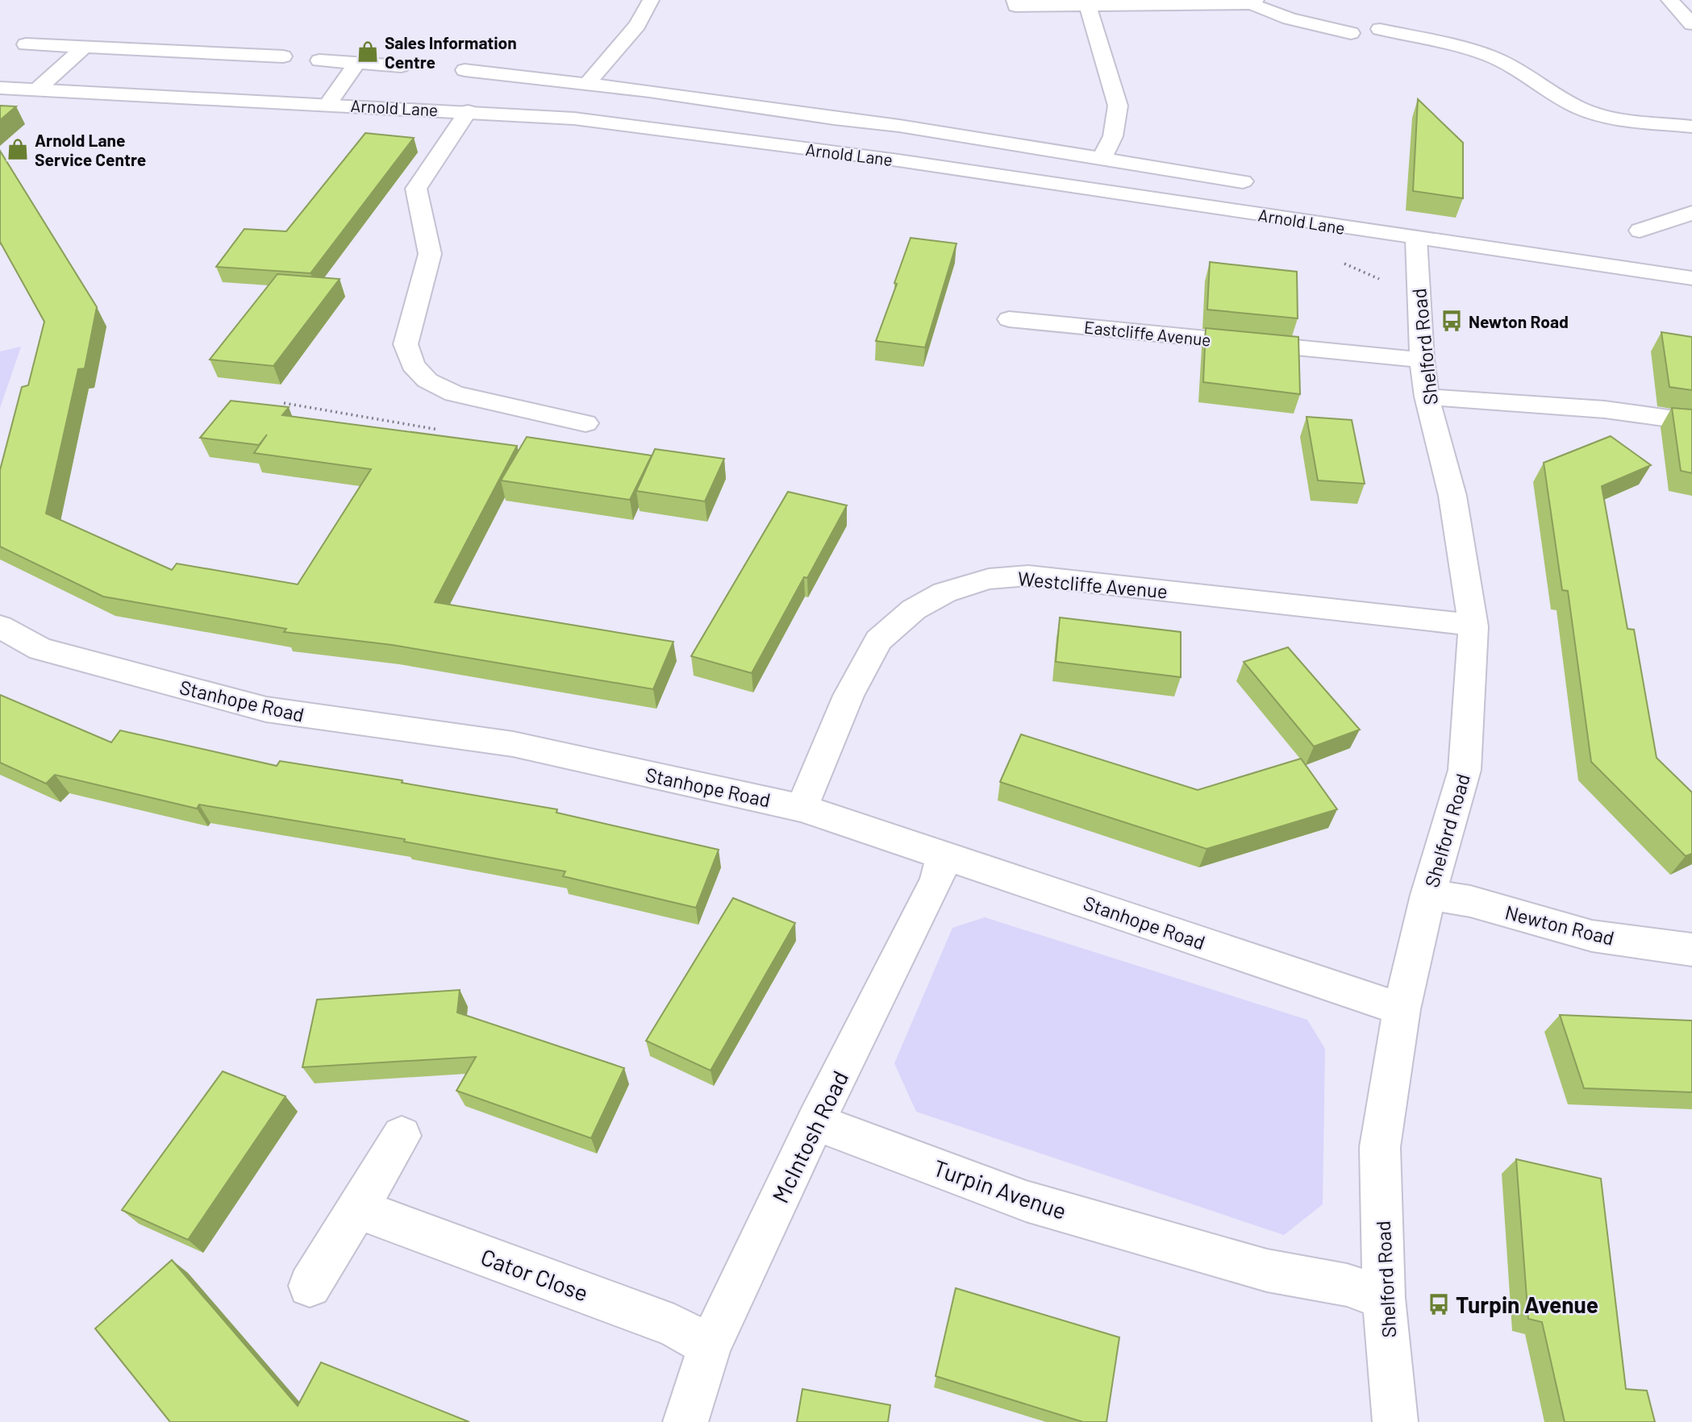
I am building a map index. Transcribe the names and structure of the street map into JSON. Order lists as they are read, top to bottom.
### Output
{
  "streets": {
    "street": [
      "Arnold Lane",
      "Eastcliffe Avenue",
      "Shelford Road",
      "Westcliffe Avenue",
      "Stanhope Road",
      "Newton Road",
      "McIntosh Road",
      "Turpin Avenue",
      "Cator Close"
    ]
  },
  "crossings": [
    ["Arnold Lane", "Shelford Road"],
    ["Eastcliffe Avenue", "Shelford Road"],
    ["Shelford Road", "Westcliffe Avenue"],
    ["Shelford Road", "Stanhope Road"],
    ["Shelford Road", "Newton Road"],
    ["Shelford Road", "Turpin Avenue"],
    ["Westcliffe Avenue", "Stanhope Road"],
    ["Stanhope Road", "McIntosh Road"],
    ["McIntosh Road", "Turpin Avenue"],
    ["McIntosh Road", "Cator Close"]
  ],
  "places": {
    "shop": ["Sales Information Centre", "Arnold Lane Service Centre"],
    "bus stop": ["Newton Road", "Turpin Avenue"]
  }
}
